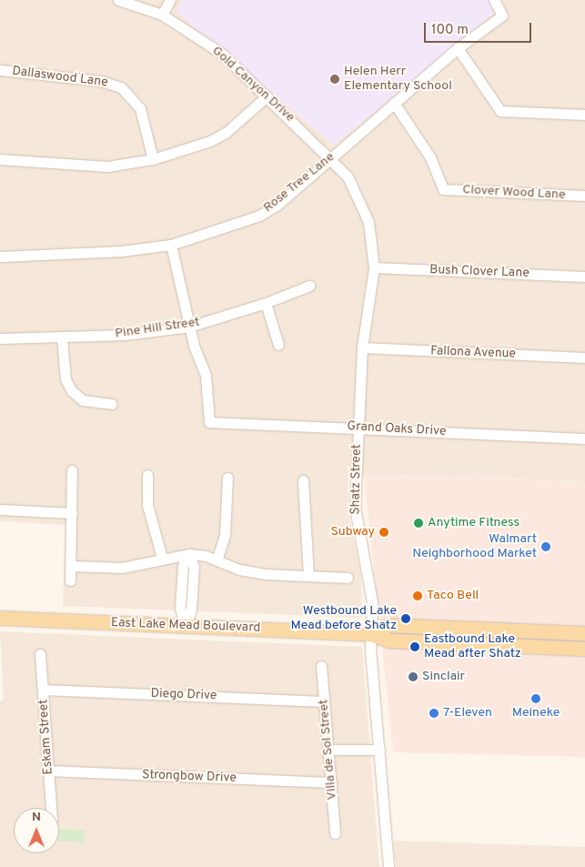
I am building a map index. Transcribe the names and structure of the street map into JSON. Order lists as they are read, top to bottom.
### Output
{
  "streets": {
    "main road": ["East Lake Mead Boulevard"],
    "street": [
      "Dallaswood Lane",
      "Gold Canyon Drive",
      "Rose Tree Lane",
      "Clover Wood Lane",
      "Bush Clover Lane",
      "Pine Hill Street",
      "Fallona Avenue",
      "Grand Oaks Drive",
      "Shatz Street",
      "Diego Drive",
      "Eskam Street",
      "Villa de Sol Street",
      "Strongbow Drive"
    ]
  },
  "crossings": [
    ["Gold Canyon Drive", "Rose Tree Lane"],
    ["Gold Canyon Drive", "Shatz Street"],
    ["Rose Tree Lane", "Clover Wood Lane"],
    ["Rose Tree Lane", "Shatz Street"],
    ["Bush Clover Lane", "Shatz Street"],
    ["Pine Hill Street", "Grand Oaks Drive"],
    ["Fallona Avenue", "Shatz Street"],
    ["Grand Oaks Drive", "Shatz Street"],
    ["Shatz Street", "East Lake Mead Boulevard"],
    ["Diego Drive", "Eskam Street"],
    ["Diego Drive", "Villa de Sol Street"],
    ["Eskam Street", "Strongbow Drive"],
    ["Villa de Sol Street", "Strongbow Drive"]
  ],
  "places": [
    "Helen Herr Elementary School",
    "Anytime Fitness",
    "Subway",
    "Walmart Neighborhood Market",
    "Taco Bell",
    "Westbound Lake Mead before Shatz",
    "Eastbound Lake Mead after Shatz",
    "Sinclair",
    "Meineke",
    "7-Eleven"
  ],
  "scale_bar": "100 m",
  "north": "top"
}
